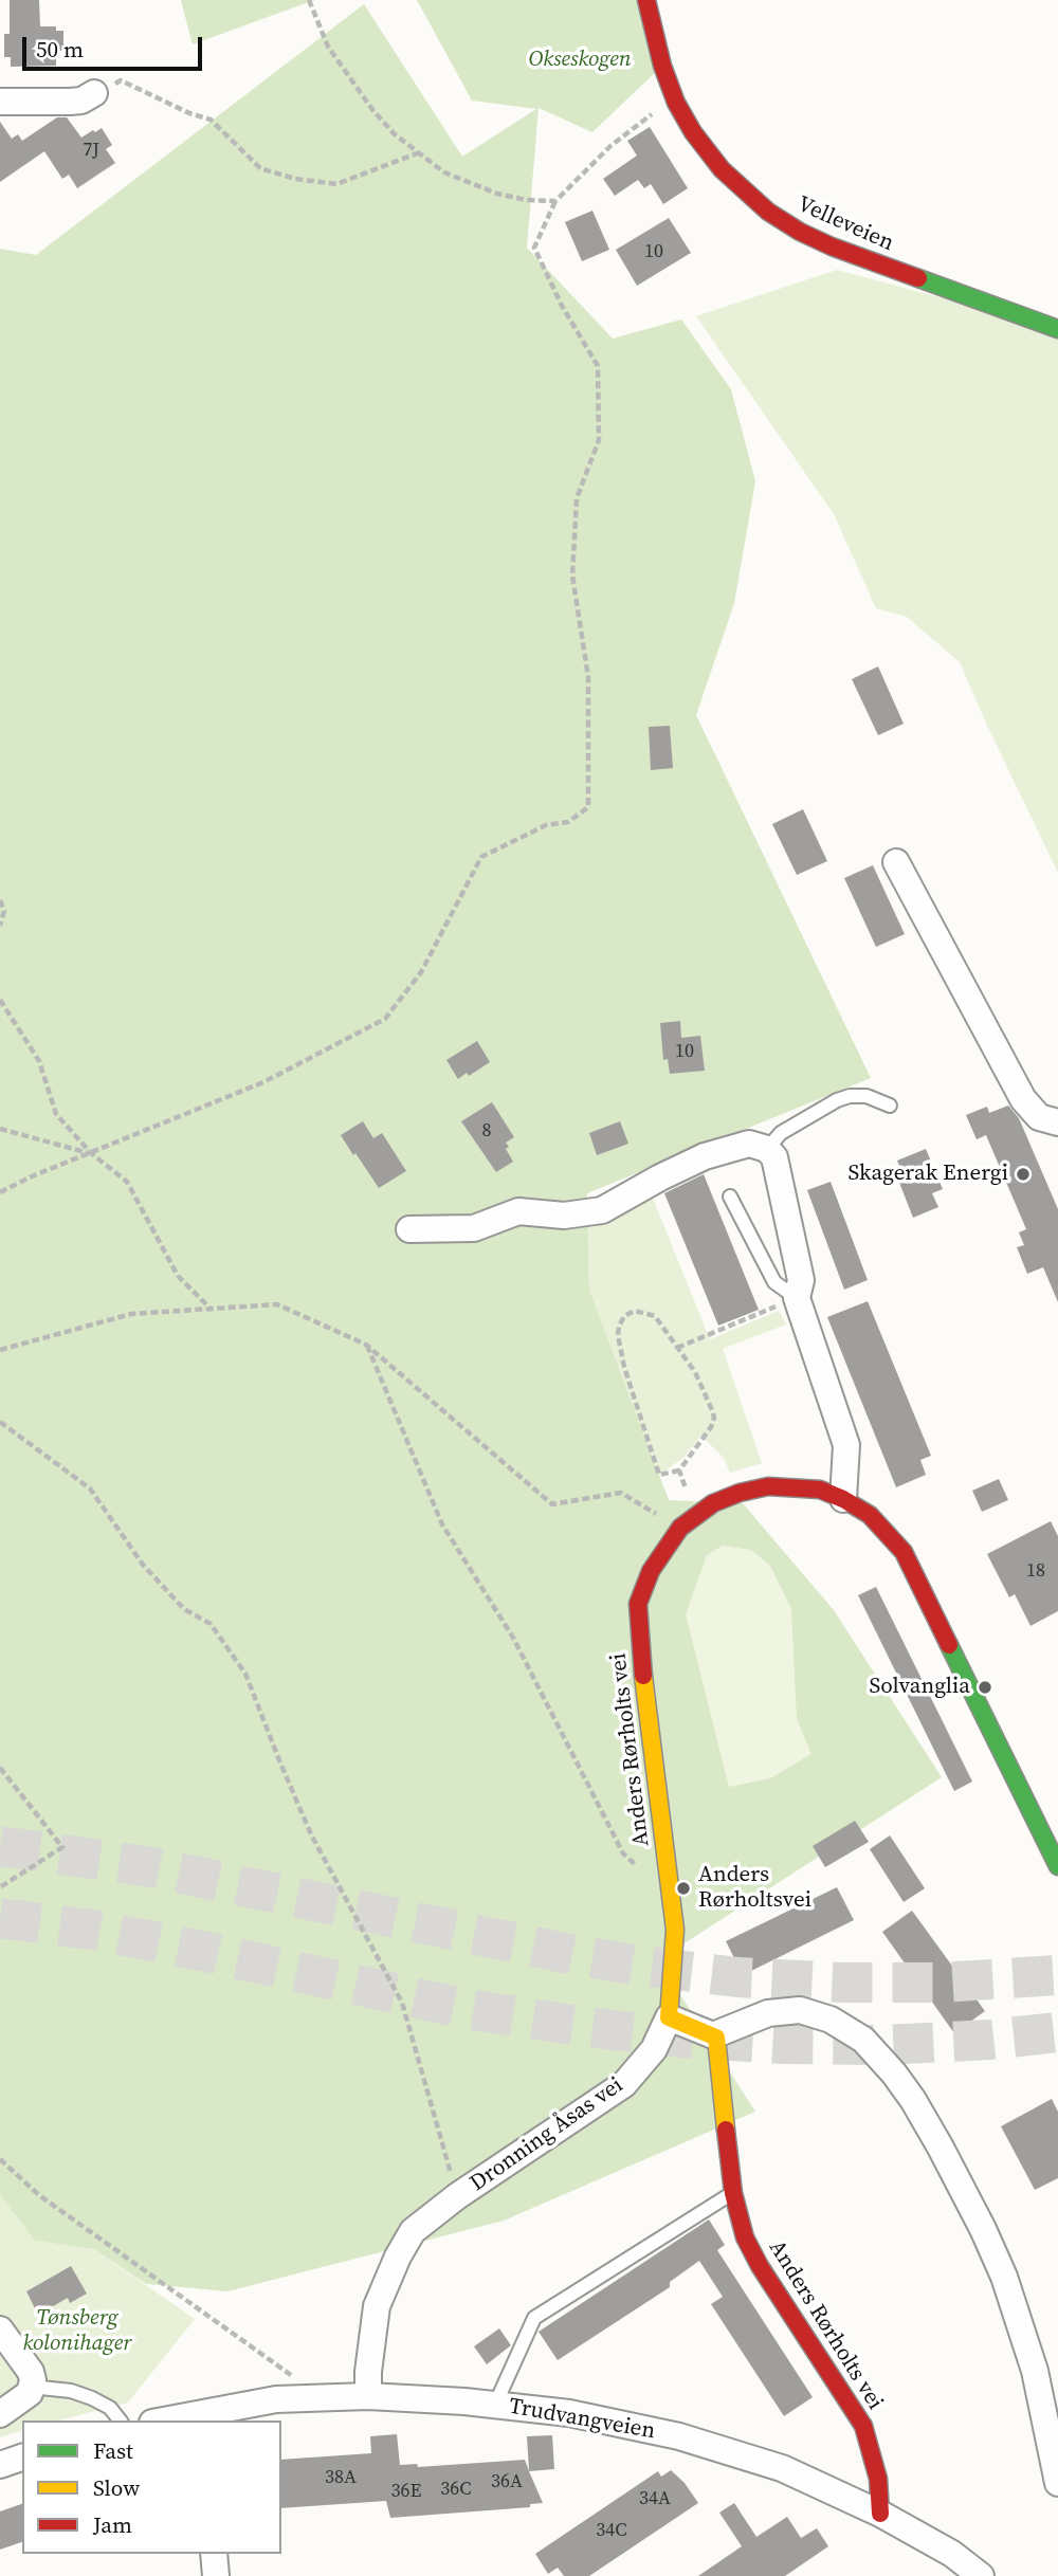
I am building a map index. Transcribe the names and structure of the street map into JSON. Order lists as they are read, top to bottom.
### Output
{
  "streets": {
    "street": [
      "Velleveien",
      "Anders Rørholts vei",
      "Dronning Åsas vei",
      "Trudvangveien"
    ]
  },
  "crossings": [
    ["Anders Rørholts vei", "Dronning Åsas vei"],
    ["Anders Rørholts vei", "Trudvangveien"],
    ["Dronning Åsas vei", "Trudvangveien"]
  ],
  "parks": ["Okseskogen", "Tønsberg kolonihager"],
  "places": ["Skagerak Energi", "Solvanglia", "Anders Rørholtsvei"],
  "house_numbers": [
    "7J",
    "10",
    "10",
    "8",
    "18",
    "38A",
    "36A",
    "36C",
    "36E",
    "34A",
    "34C"
  ],
  "legend": ["Fast", "Slow", "Jam"],
  "scale_bar": "50 m"
}
